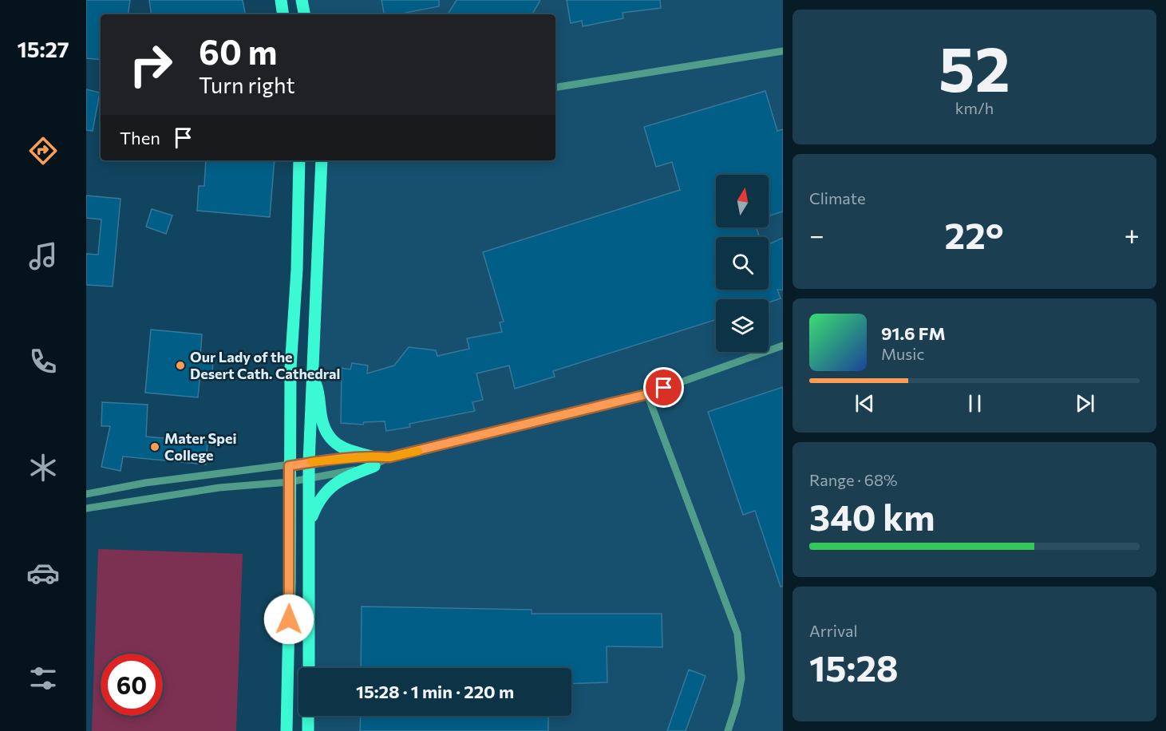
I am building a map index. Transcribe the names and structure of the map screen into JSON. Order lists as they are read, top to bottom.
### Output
{
  "places": ["Our Lady of the Desert Cath. Cathedral", "Mater Spei College"],
  "north": "top",
  "page": {
    "tabs": "15:27",
    "tile": [
      ["52", "km/h"],
      "Climate",
      ["Range · 68%", "340 km"],
      ["Arrival", "15:28"]
    ],
    "turn": ["60 m", "Turn right"],
    "then": "Then",
    "heat": ["−", "22°", "+"],
    "song": ["91.6 FM", "Music"],
    "limit": "60",
    "trip": "15:28 · 1 min · 220 m"
  }
}
